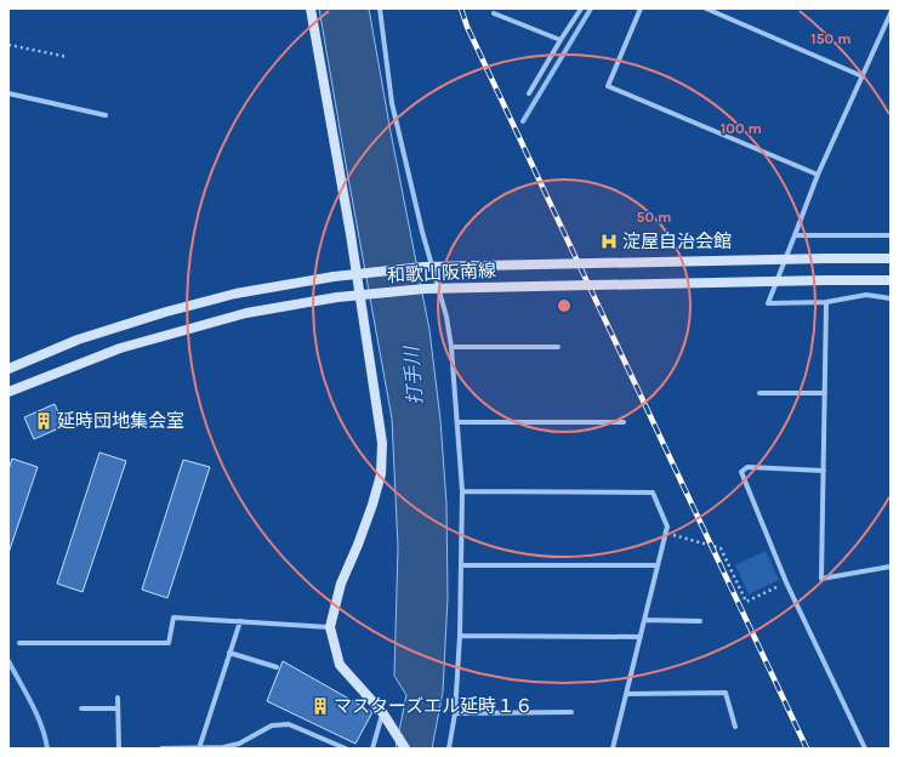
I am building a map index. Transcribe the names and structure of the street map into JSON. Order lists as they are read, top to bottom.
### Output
{
  "streets": {
    "main road": ["和歌山阪南線"]
  },
  "water": ["打手川"],
  "places": {
    "hospital": ["淀屋自治会館"],
    "building": ["延時団地集会室", "マスターズエル延時１６"]
  },
  "rings": ["150 m", "100 m", "50 m"]
}
